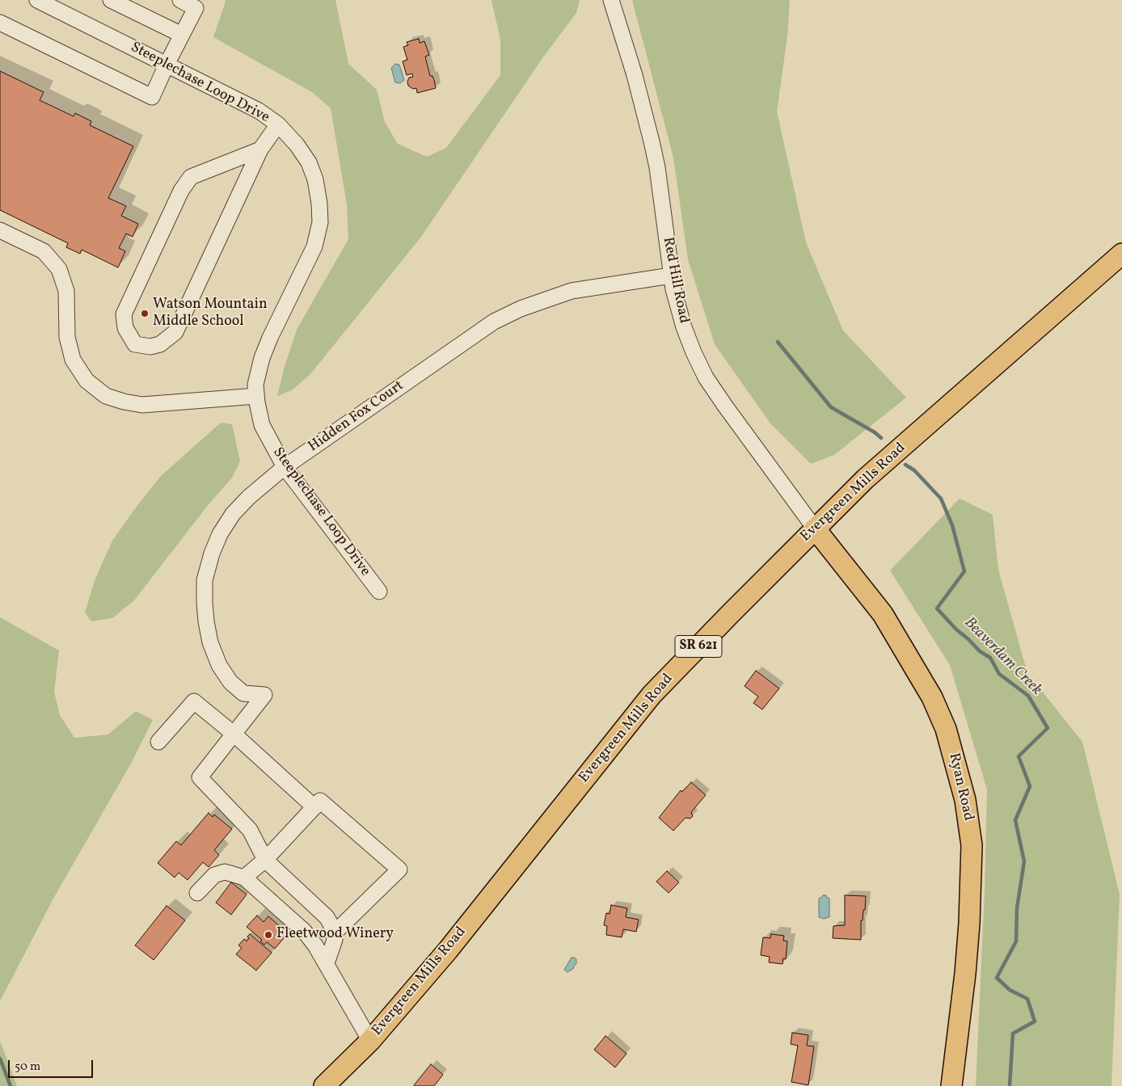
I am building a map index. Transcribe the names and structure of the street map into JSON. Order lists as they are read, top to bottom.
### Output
{
  "streets": {
    "main road": ["Evergreen Mills Road", "SR 621", "Ryan Road"],
    "street": ["Steeplechase Loop Drive", "Red Hill Road", "Hidden Fox Court"]
  },
  "crossings": [
    ["Steeplechase Loop Drive", "Hidden Fox Court"],
    ["Red Hill Road", "Hidden Fox Court"],
    ["Red Hill Road", "Evergreen Mills Road"],
    ["Red Hill Road", "Ryan Road"],
    ["Evergreen Mills Road", "Ryan Road"]
  ],
  "water": ["Beaverdam Creek"],
  "places": ["Watson Mountain Middle School", "Fleetwood Winery"],
  "scale_bar": "50 m"
}
